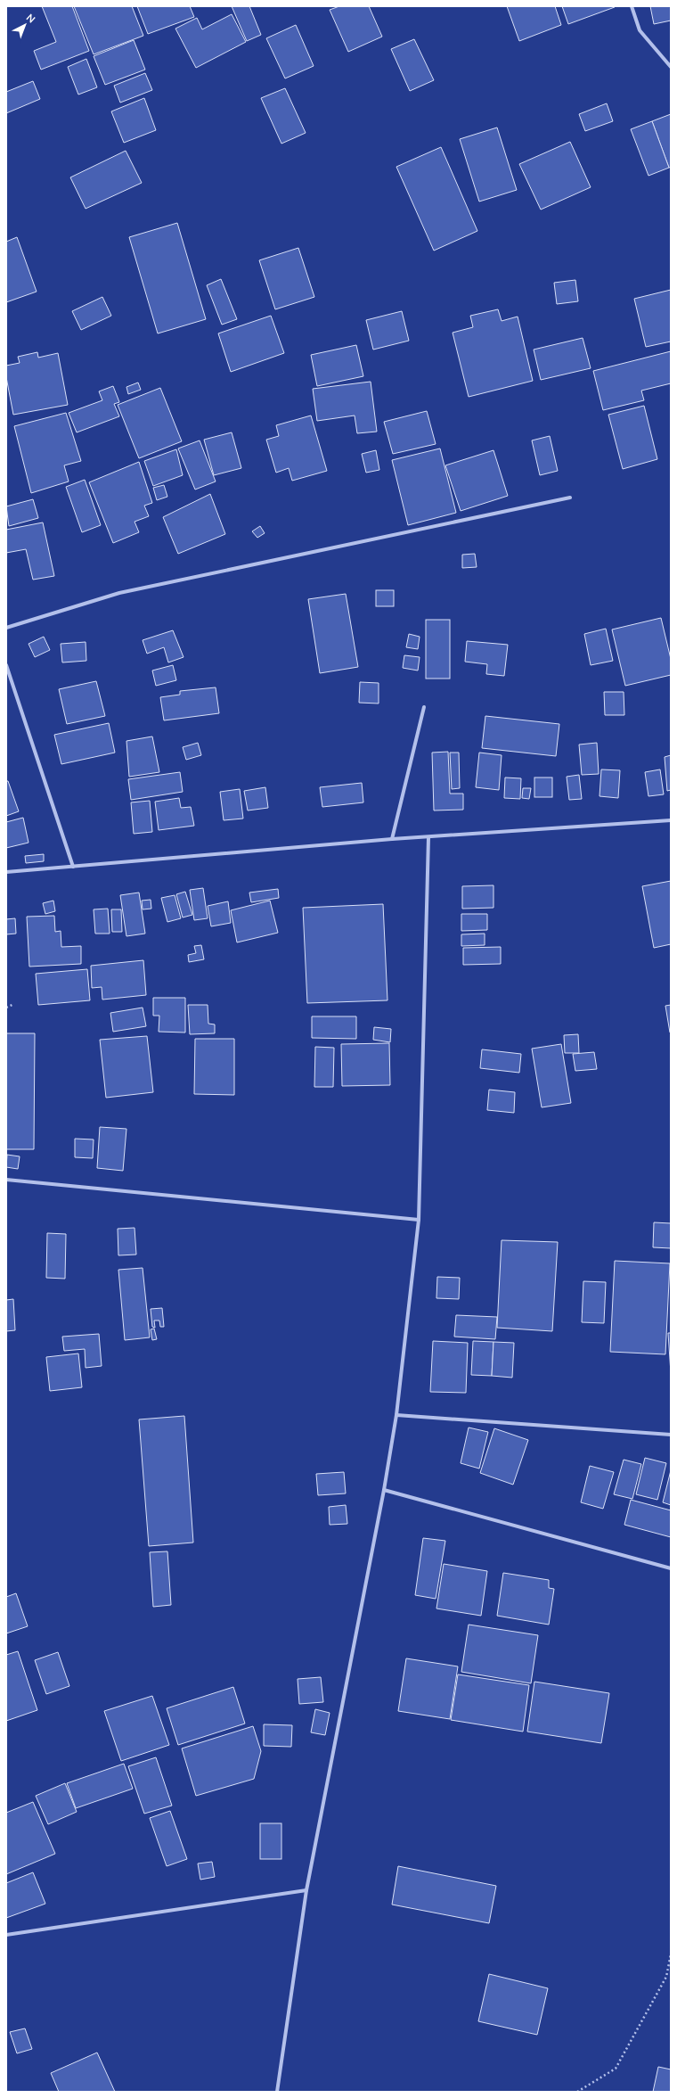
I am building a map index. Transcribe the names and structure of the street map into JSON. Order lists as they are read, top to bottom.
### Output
{
  "north": "top right"
}
